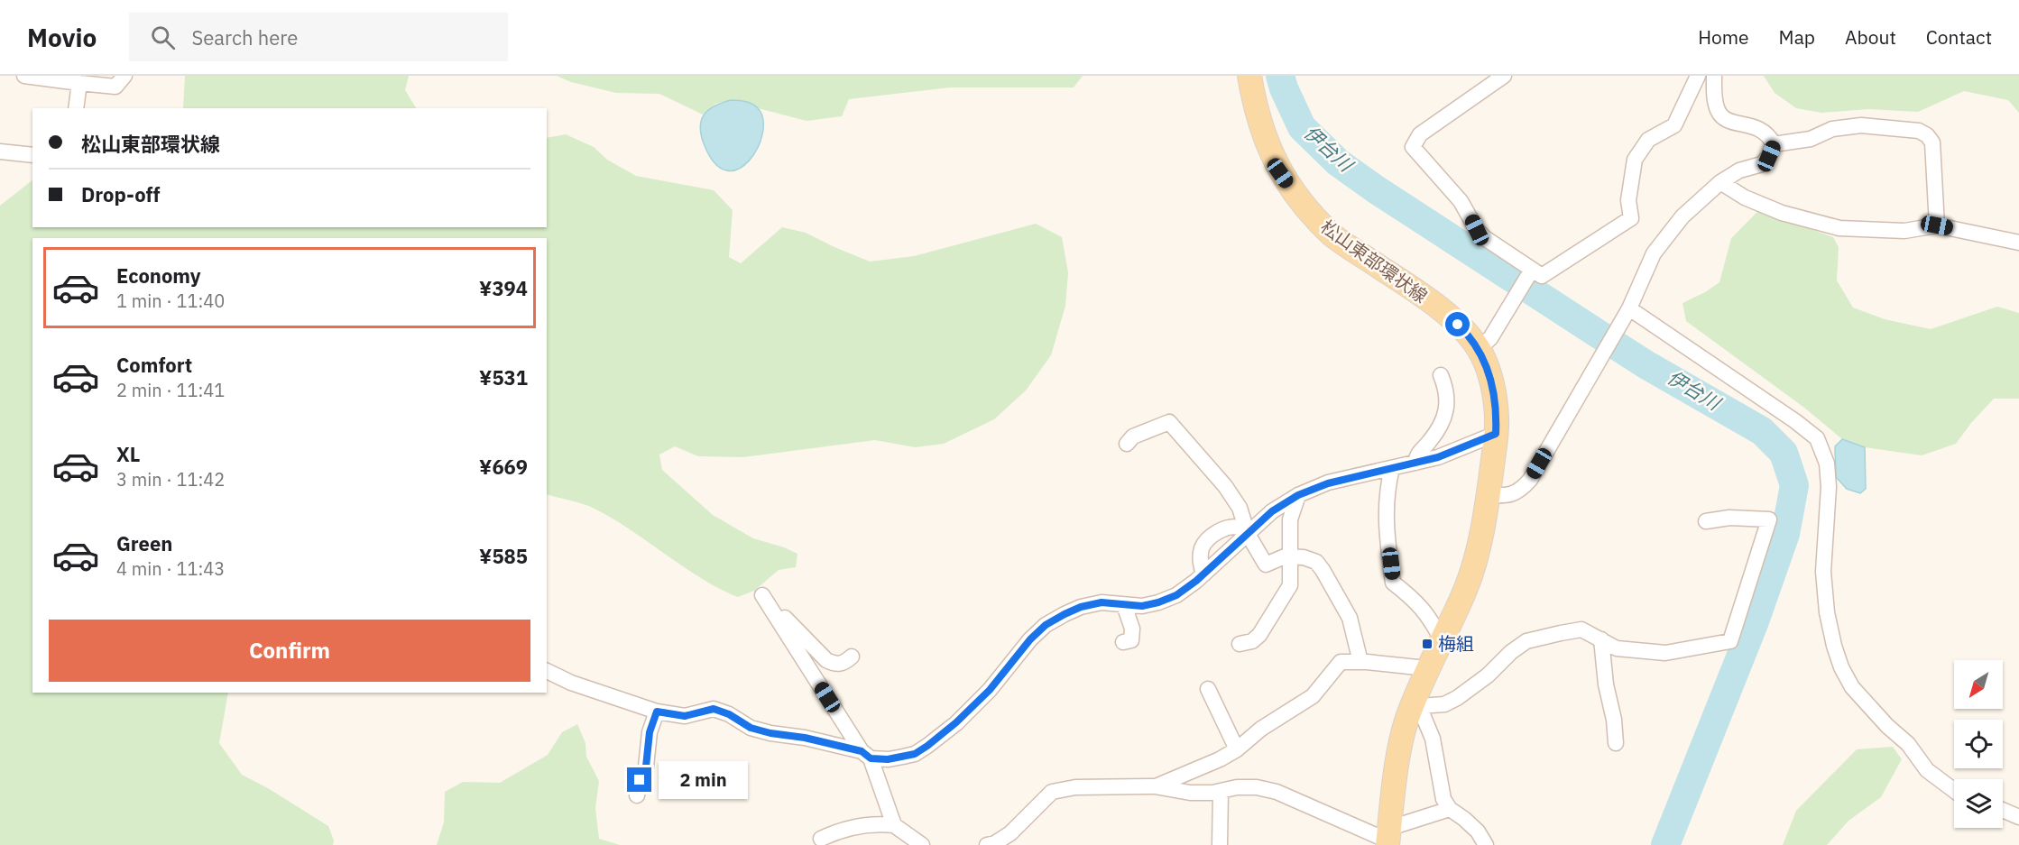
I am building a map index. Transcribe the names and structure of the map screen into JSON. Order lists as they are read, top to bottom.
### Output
{
  "streets": {
    "main road": ["松山東部環状線"]
  },
  "water": ["伊台川"],
  "places": {
    "transit": ["梅組"]
  },
  "north": "bottom left",
  "page": {
    "header": "Movio",
    "search": "Search here",
    "nav": [
      "Home",
      "Map",
      "About",
      "Contact"
    ],
    "banner": ["松山東部環状線", "Drop-off"],
    "list": [
      {
        "name": "Economy",
        "note": "1 min · 11:40",
        "value": "¥394"
      },
      {
        "name": "Comfort",
        "note": "2 min · 11:41",
        "value": "¥531"
      },
      {
        "name": "XL",
        "note": "3 min · 11:42",
        "value": "¥669"
      },
      {
        "name": "Green",
        "note": "4 min · 11:43",
        "value": "¥585"
      }
    ],
    "buttons": "Confirm",
    "bubble": "2 min"
  }
}
